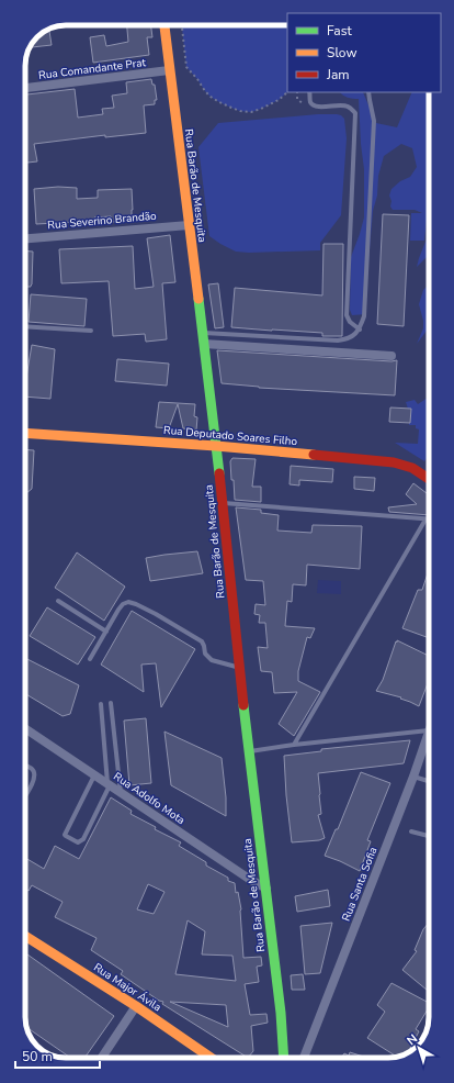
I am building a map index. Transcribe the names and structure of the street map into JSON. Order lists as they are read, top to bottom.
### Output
{
  "streets": {
    "street": [
      "Rua Comandante Prat",
      "Rua Barão de Mesquita",
      "Rua Severino Brandão",
      "Rua Deputado Soares Filho",
      "Rua Adolfo Mota",
      "Rua Santa Sofia",
      "Rua Major Ávila"
    ]
  },
  "crossings": [
    ["Rua Comandante Prat", "Rua Barão de Mesquita"],
    ["Rua Barão de Mesquita", "Rua Severino Brandão"],
    ["Rua Barão de Mesquita", "Rua Deputado Soares Filho"],
    ["Rua Barão de Mesquita", "Rua Adolfo Mota"]
  ],
  "legend": ["Fast", "Slow", "Jam"],
  "scale_bar": "50 m",
  "north": "top left"
}
